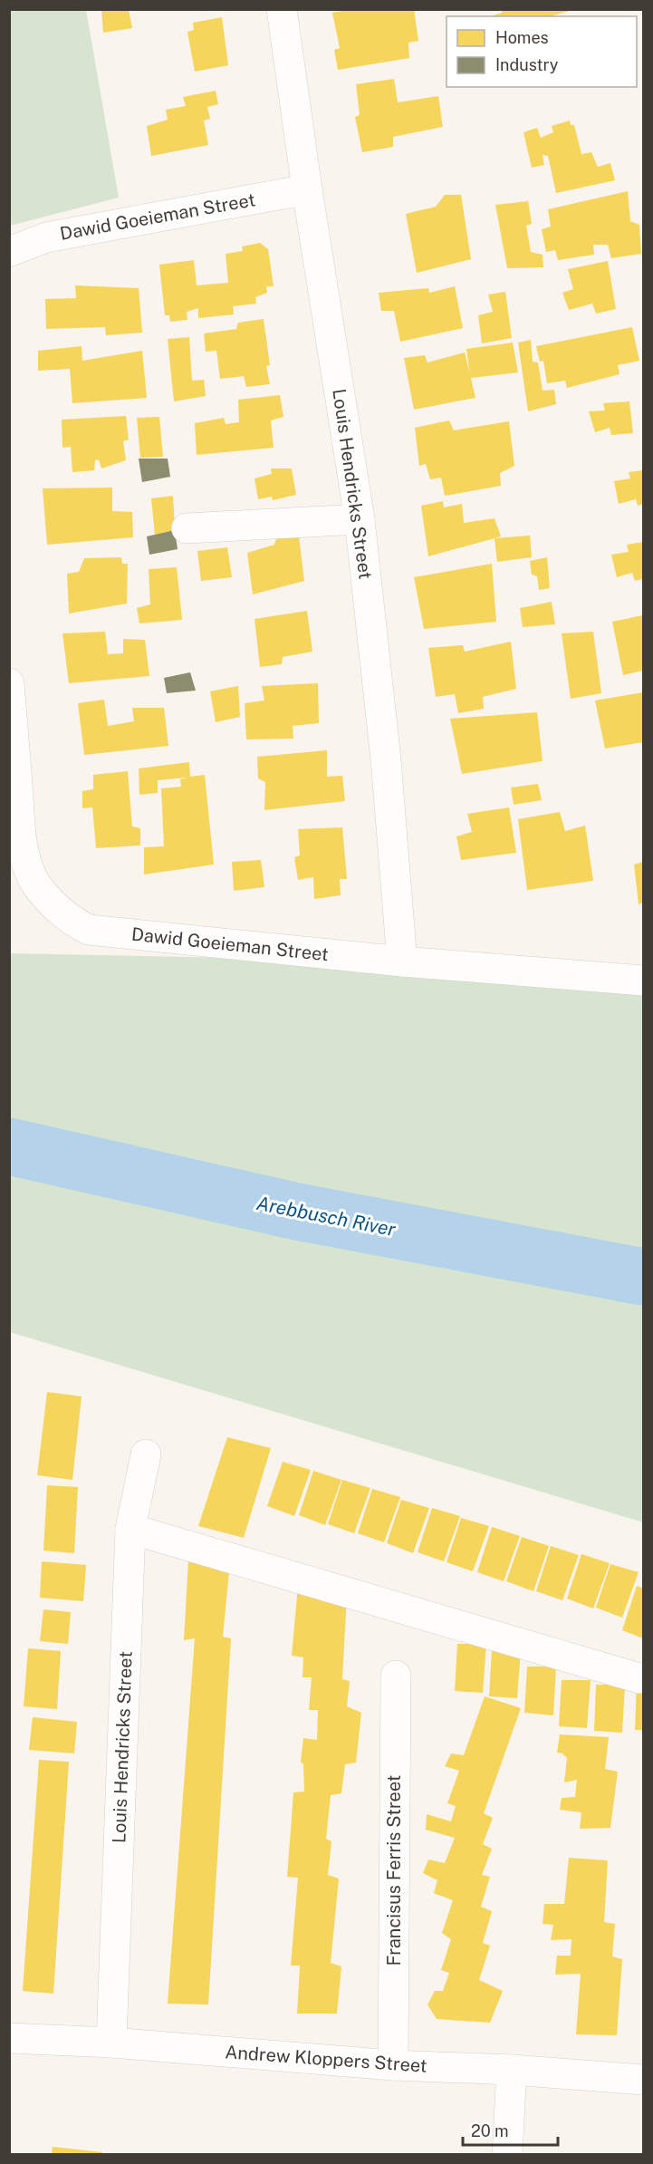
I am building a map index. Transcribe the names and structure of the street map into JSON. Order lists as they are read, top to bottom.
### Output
{
  "streets": {
    "street": [
      "Dawid Goeieman Street",
      "Louis Hendricks Street",
      "Francisus Ferris Street",
      "Andrew Kloppers Street"
    ]
  },
  "crossings": [
    ["Dawid Goeieman Street", "Louis Hendricks Street"],
    ["Louis Hendricks Street", "Andrew Kloppers Street"],
    ["Francisus Ferris Street", "Andrew Kloppers Street"]
  ],
  "water": ["Arebbusch River"],
  "legend": ["Homes", "Industry"],
  "scale_bar": "20 m"
}
